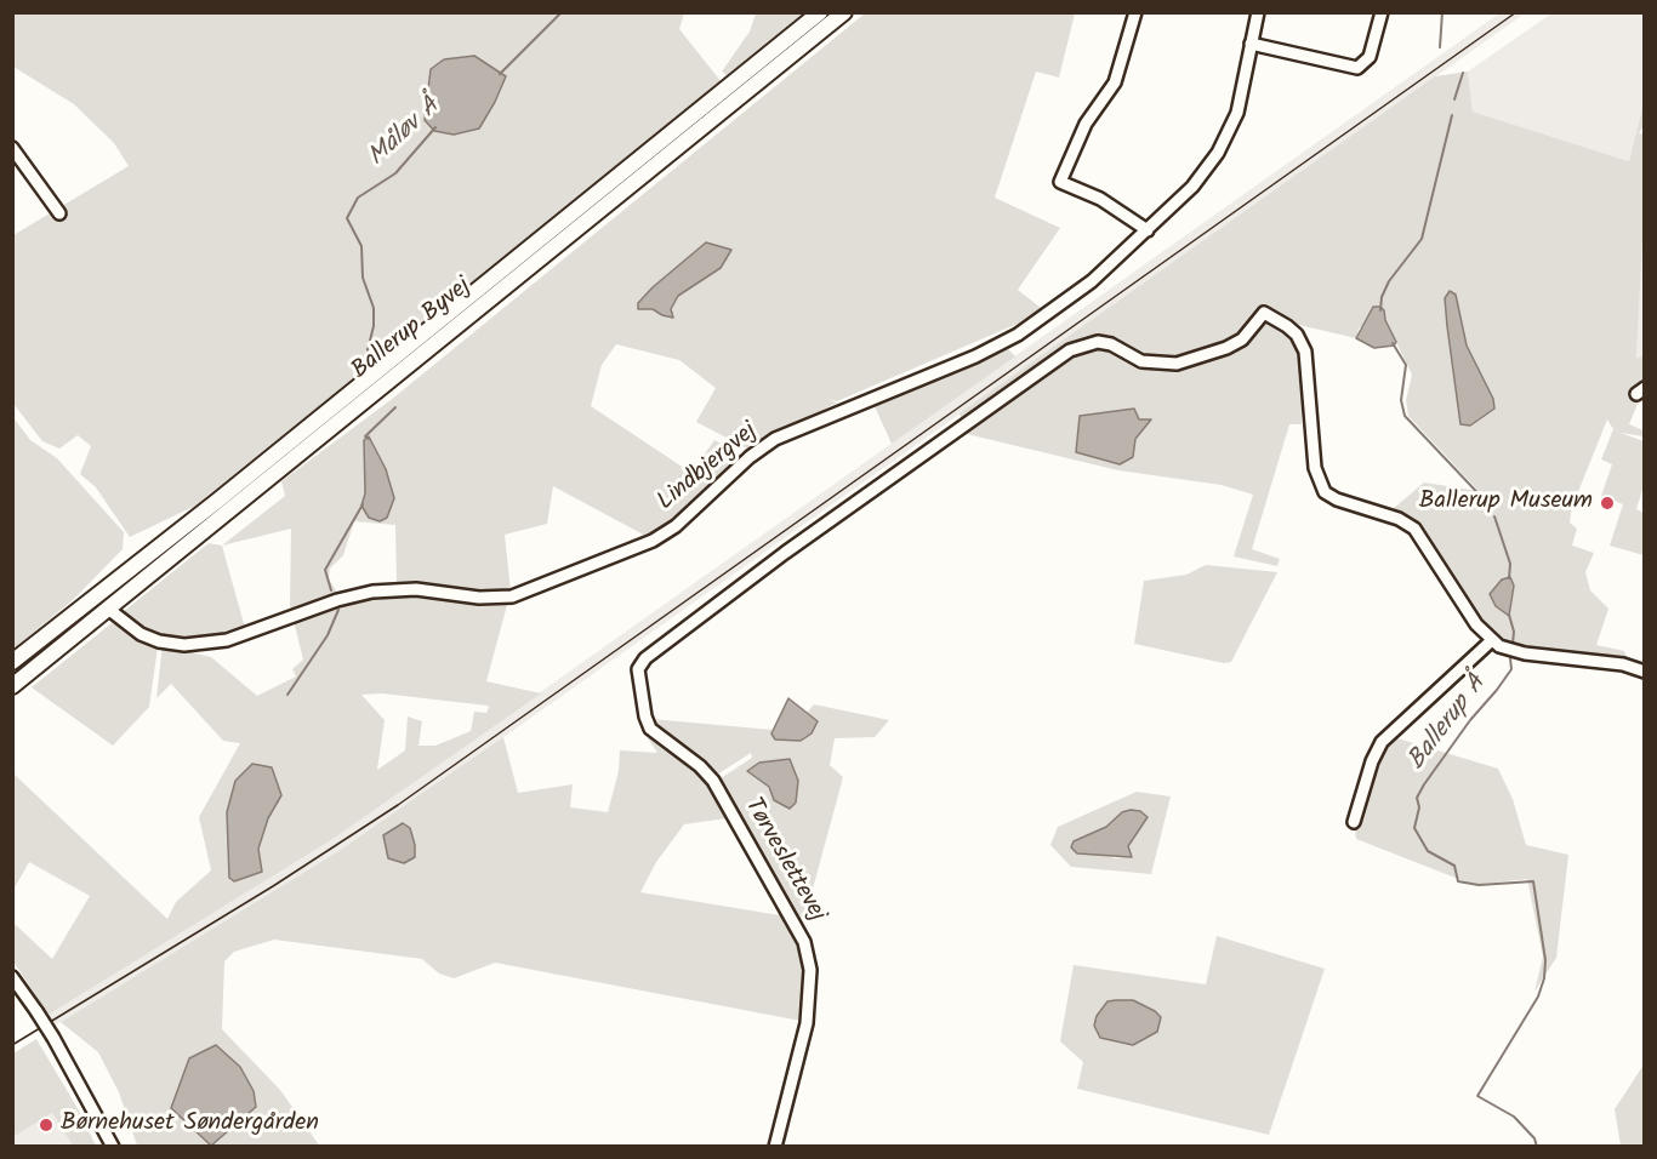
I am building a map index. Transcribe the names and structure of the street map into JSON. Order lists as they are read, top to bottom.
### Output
{
  "streets": {
    "main road": ["Ballerup Byvej"],
    "street": ["Lindbjergvej", "Tørveslettevej"]
  },
  "crossings": [
    ["Ballerup Byvej", "Lindbjergvej"]
  ],
  "water": ["Måløv Å", "Ballerup Å"],
  "places": ["Ballerup Museum", "Børnehuset Søndergården"]
}
